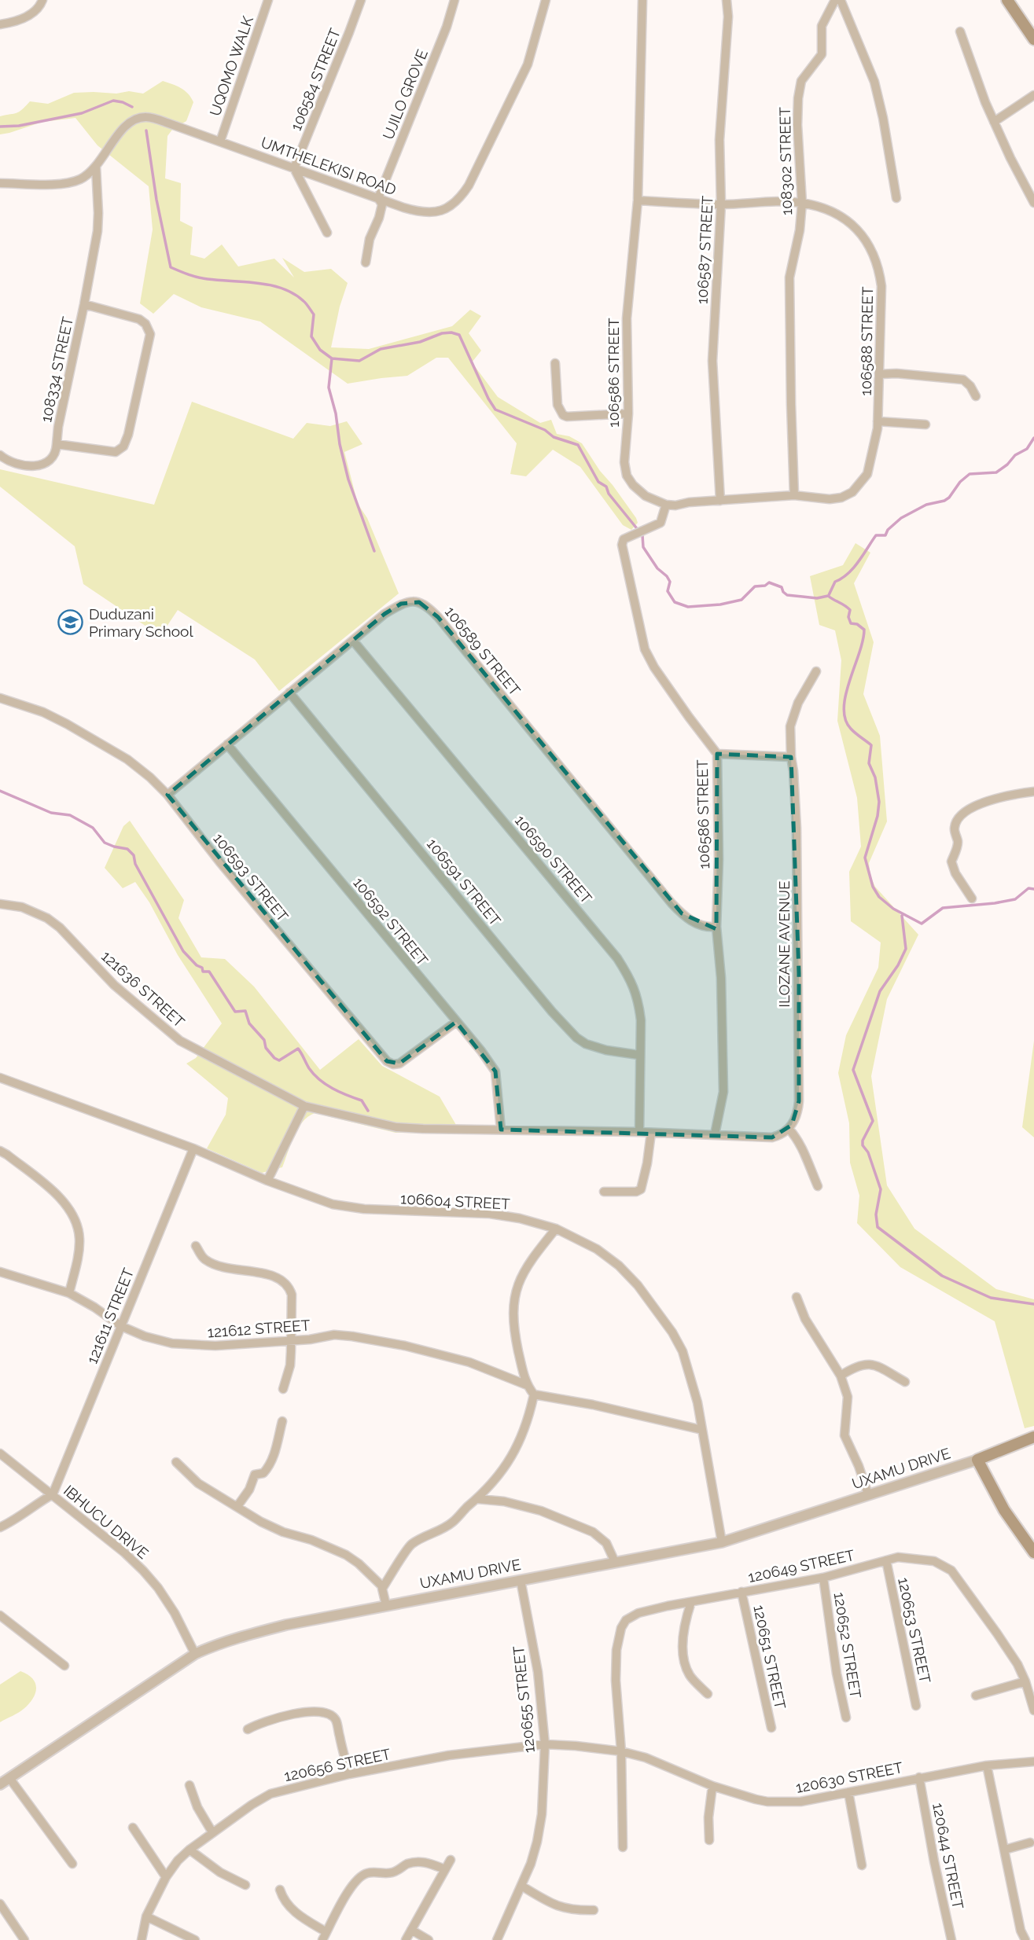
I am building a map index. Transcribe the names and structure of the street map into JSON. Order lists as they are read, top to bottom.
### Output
{
  "streets": {
    "street": [
      "UQOMO WALK",
      "106584 STREET",
      "UJILO GROVE",
      "108302 STREET",
      "UMTHELEKISI ROAD",
      "106587 STREET",
      "106588 STREET",
      "108334 STREET",
      "106586 STREET",
      "106589 STREET",
      "106590 STREET",
      "106593 STREET",
      "106591 STREET",
      "106592 STREET",
      "ILOZANE AVENUE",
      "121636 STREET",
      "106604 STREET",
      "121611 STREET",
      "121612 STREET",
      "UXAMU DRIVE",
      "IBHUCU DRIVE",
      "120649 STREET",
      "120653 STREET",
      "120652 STREET",
      "120651 STREET",
      "120655 STREET",
      "120656 STREET",
      "120630 STREET",
      "120644 STREET"
    ]
  },
  "crossings": [
    ["UQOMO WALK", "UMTHELEKISI ROAD"],
    ["106584 STREET", "UMTHELEKISI ROAD"],
    ["UJILO GROVE", "UMTHELEKISI ROAD"],
    ["108302 STREET", "106588 STREET"],
    ["UMTHELEKISI ROAD", "108334 STREET"],
    ["106587 STREET", "106588 STREET"],
    ["106588 STREET", "106586 STREET"],
    ["106586 STREET", "106589 STREET"],
    ["106589 STREET", "106590 STREET"],
    ["106589 STREET", "106593 STREET"],
    ["106589 STREET", "106591 STREET"],
    ["106589 STREET", "106592 STREET"],
    ["106590 STREET", "106591 STREET"],
    ["106593 STREET", "106592 STREET"],
    ["106604 STREET", "121611 STREET"],
    ["106604 STREET", "UXAMU DRIVE"],
    ["121611 STREET", "121612 STREET"],
    ["121611 STREET", "IBHUCU DRIVE"],
    ["UXAMU DRIVE", "IBHUCU DRIVE"],
    ["UXAMU DRIVE", "120655 STREET"],
    ["120649 STREET", "120653 STREET"],
    ["120649 STREET", "120652 STREET"],
    ["120649 STREET", "120651 STREET"],
    ["120649 STREET", "120630 STREET"],
    ["120655 STREET", "120656 STREET"],
    ["120655 STREET", "120630 STREET"],
    ["120656 STREET", "120630 STREET"],
    ["120630 STREET", "120644 STREET"]
  ],
  "places": {
    "school or university": ["Duduzani Primary School"]
  }
}
